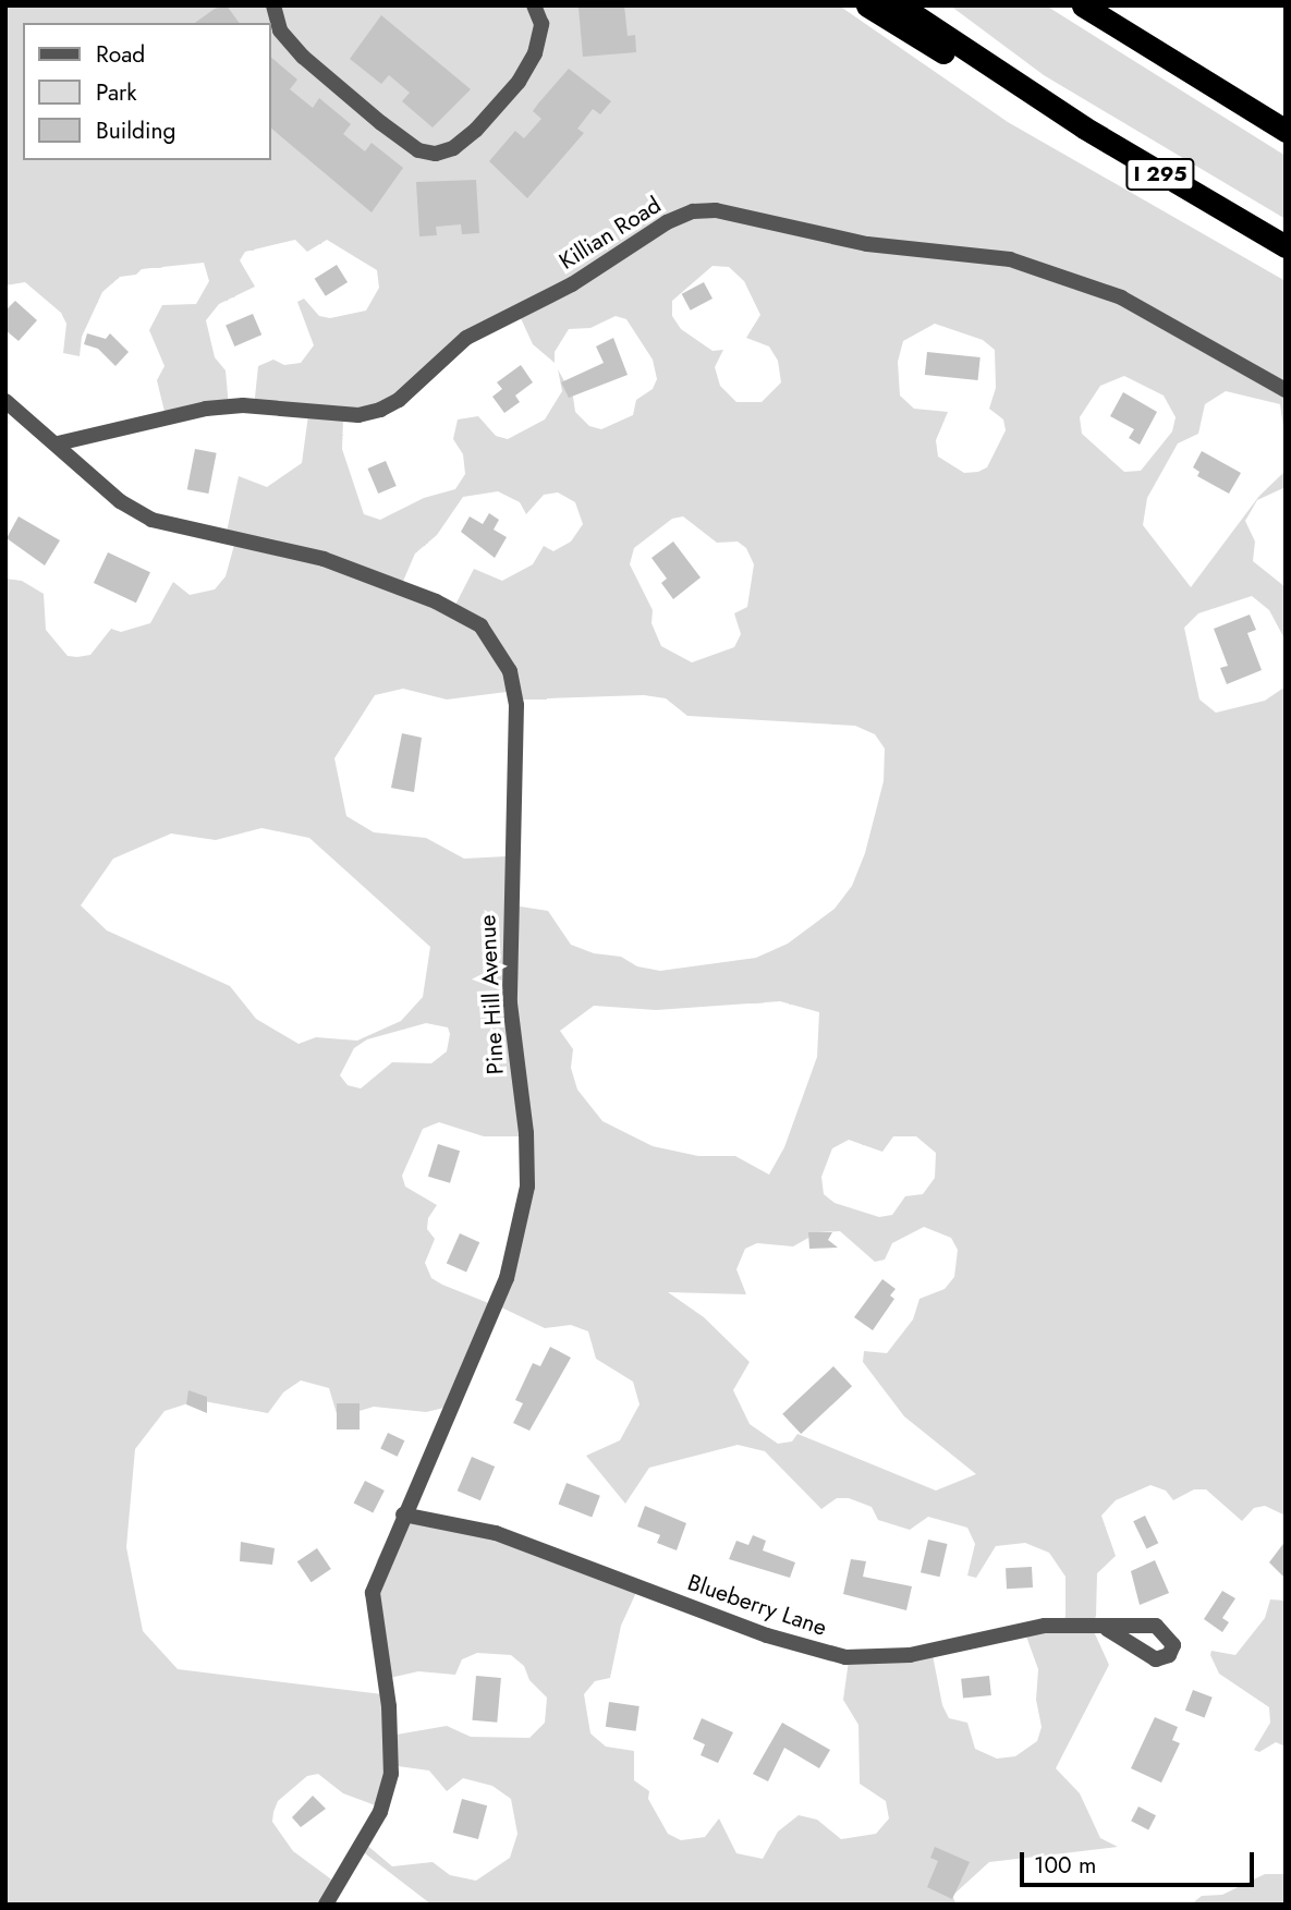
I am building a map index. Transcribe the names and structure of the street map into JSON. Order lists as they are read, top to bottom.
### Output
{
  "streets": {
    "highway": ["I 295"],
    "street": ["Killian Road", "Pine Hill Avenue", "Blueberry Lane"]
  },
  "crossings": [
    ["Killian Road", "Pine Hill Avenue"],
    ["Pine Hill Avenue", "Blueberry Lane"]
  ],
  "legend": ["Road", "Park", "Building"],
  "scale_bar": "100 m"
}
